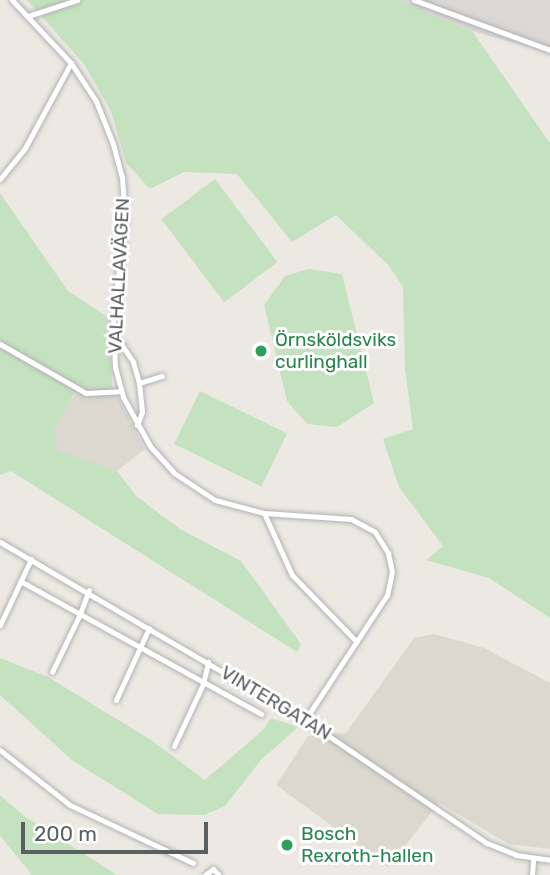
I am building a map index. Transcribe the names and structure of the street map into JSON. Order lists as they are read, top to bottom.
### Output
{
  "streets": {
    "street": ["VALHALLAVÄGEN", "VINTERGATAN"]
  },
  "crossings": [
    ["VALHALLAVÄGEN", "VINTERGATAN"]
  ],
  "places": ["Örnsköldsviks curlinghall", "Bosch Rexroth-hallen"],
  "scale_bar": "200 m"
}
